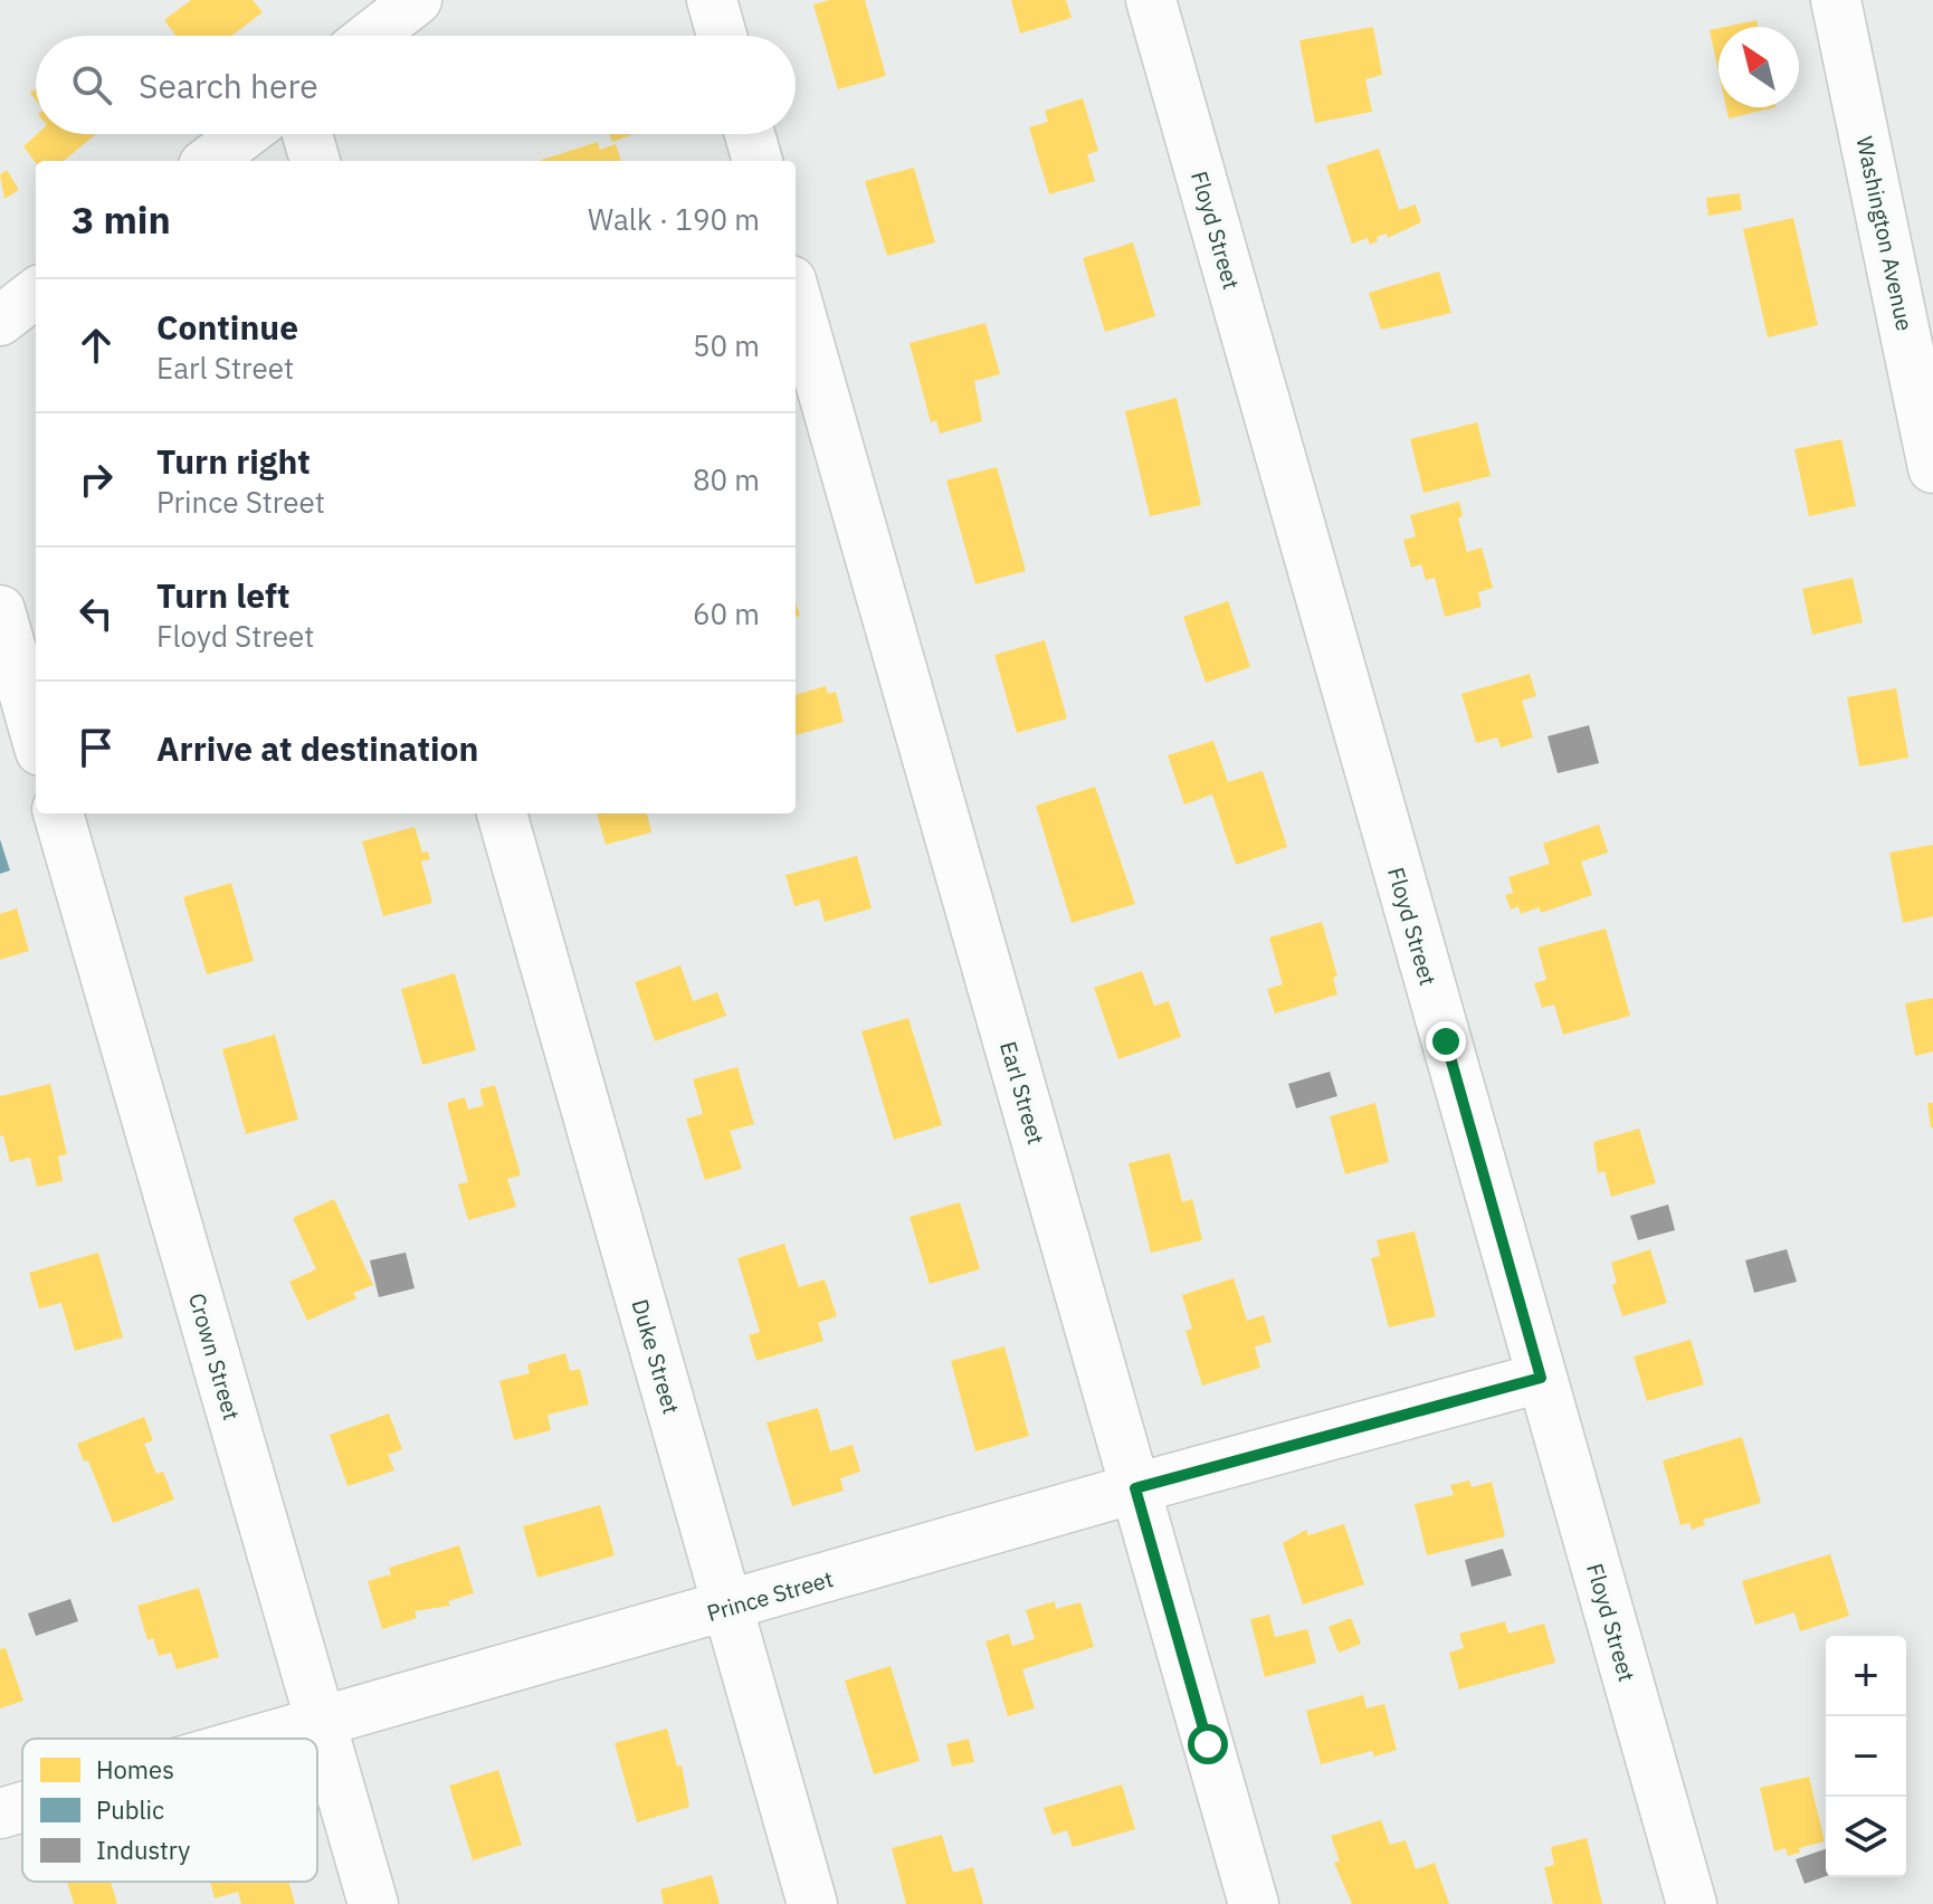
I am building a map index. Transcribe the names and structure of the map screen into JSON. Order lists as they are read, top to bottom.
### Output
{
  "streets": {
    "street": [
      "Floyd Street",
      "Washington Avenue",
      "Earl Street",
      "Crown Street",
      "Duke Street",
      "Prince Street"
    ]
  },
  "crossings": [
    ["Floyd Street", "Prince Street"],
    ["Earl Street", "Prince Street"],
    ["Crown Street", "Prince Street"],
    ["Duke Street", "Prince Street"]
  ],
  "legend": ["Homes", "Public", "Industry"],
  "north": "top left",
  "page": {
    "search": "Search here",
    "heading": ["3 min", "Walk · 190 m"],
    "list": [
      ["Continue", "Earl Street", "50 m"],
      ["Turn right", "Prince Street", "80 m"],
      ["Turn left", "Floyd Street", "60 m"],
      "Arrive at destination"
    ],
    "map_buttons": ["+", "−"]
  }
}
